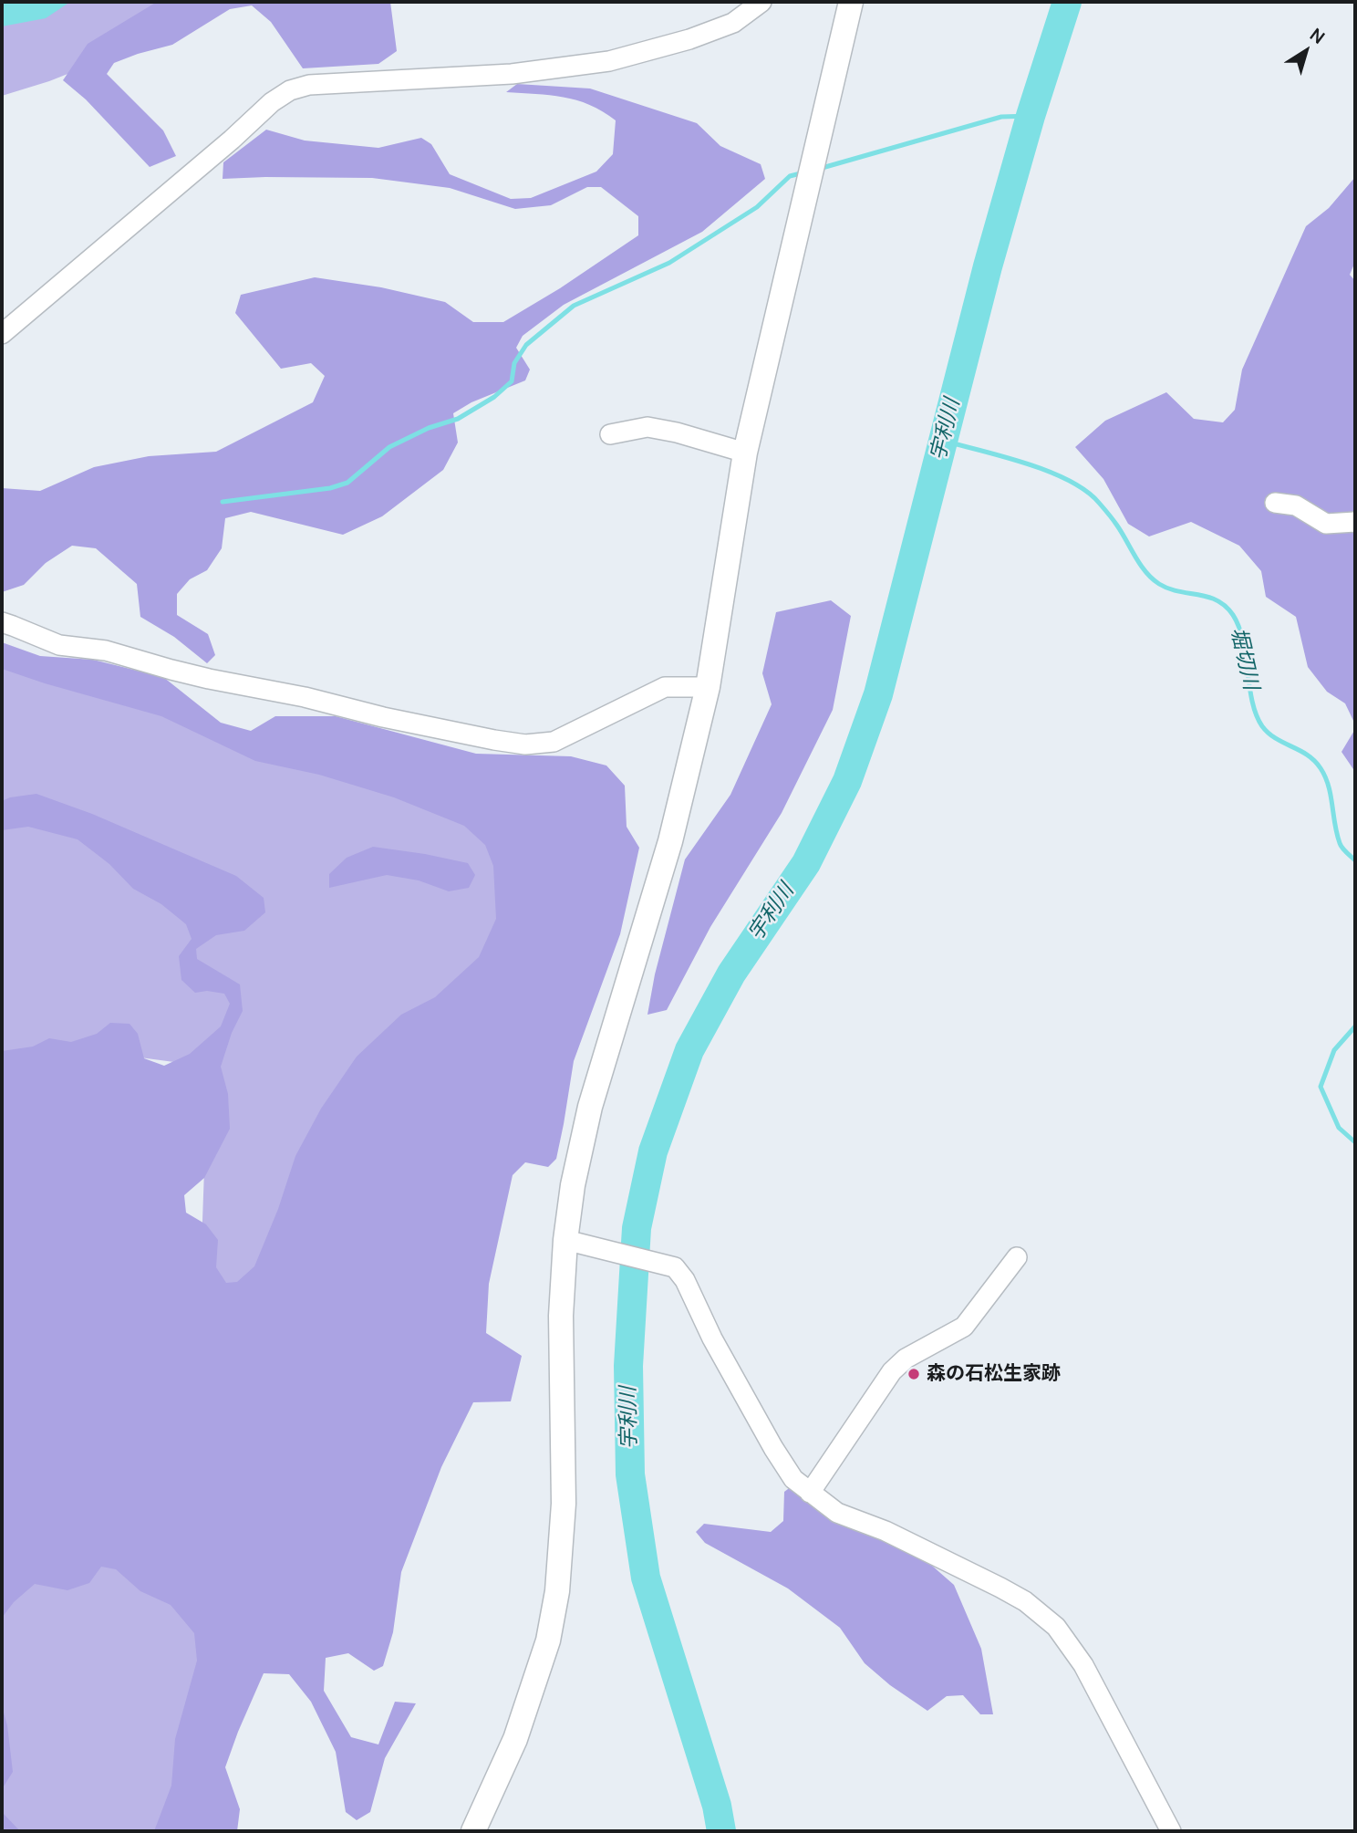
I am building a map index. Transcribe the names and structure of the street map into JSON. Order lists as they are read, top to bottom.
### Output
{
  "water": ["宇利川", "堀切川"],
  "places": ["森の石松生家跡"],
  "north": "top right"
}
